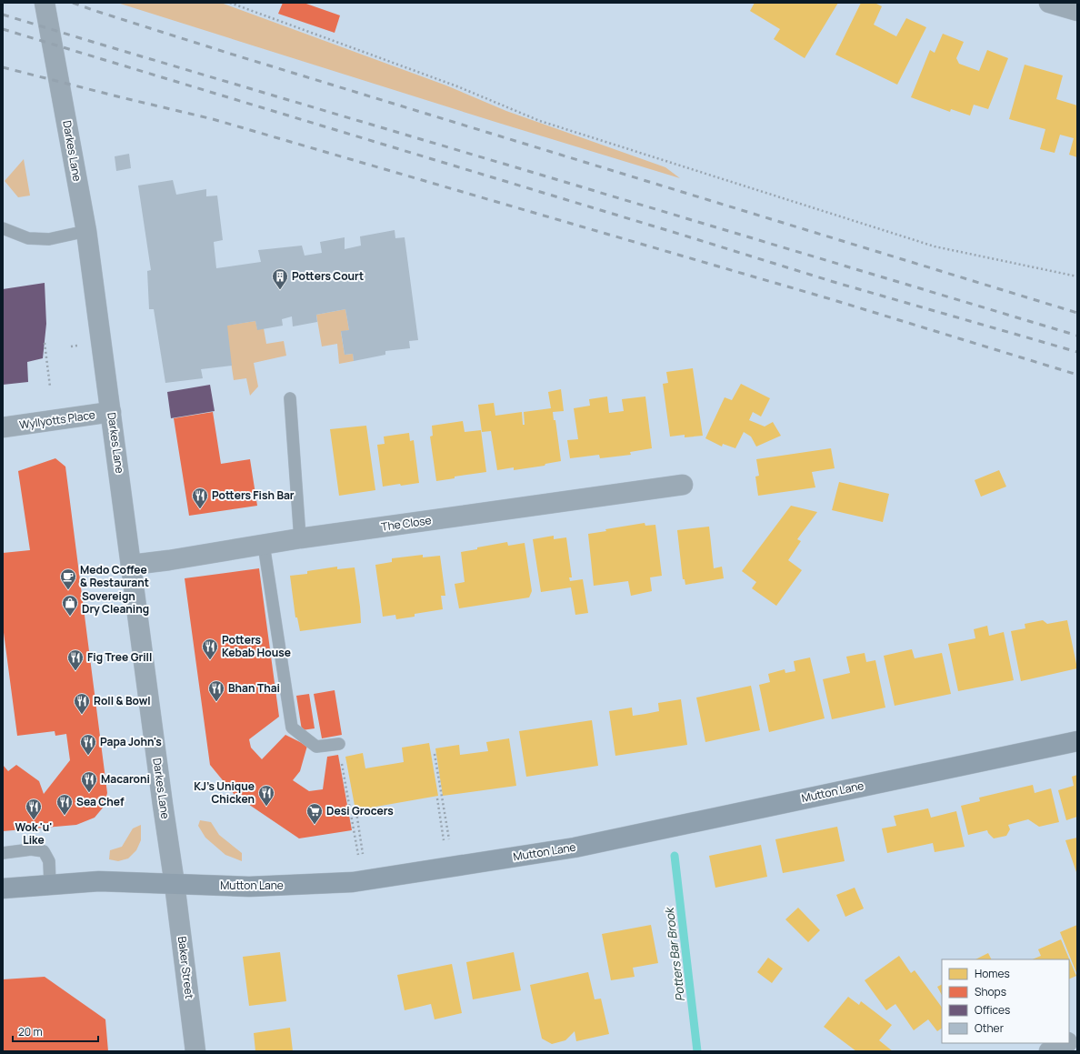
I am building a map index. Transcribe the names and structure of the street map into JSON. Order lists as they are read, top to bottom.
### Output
{
  "streets": {
    "main road": ["Mutton Lane"],
    "street": [
      "Darkes Lane",
      "Wyllyotts Place",
      "The Close",
      "Baker Street"
    ]
  },
  "crossings": [
    ["Darkes Lane", "Wyllyotts Place"],
    ["Darkes Lane", "The Close"],
    ["Darkes Lane", "Mutton Lane"],
    ["Darkes Lane", "Baker Street"],
    ["Mutton Lane", "Baker Street"]
  ],
  "water": ["Potters Bar Brook"],
  "places": {
    "building": ["Potters Court"],
    "restaurant": [
      "Potters Fish Bar",
      "Potters Kebab House",
      "Fig Tree Grill",
      "Bhan Thai",
      "Roll & Bowl",
      "Papa John's",
      "Macaroni",
      "KJ's Unique Chicken",
      "Sea Chef",
      "Wok 'u' Like"
    ],
    "cafe": ["Medo Coffee & Restaurant"],
    "shop": ["Sovereign Dry Cleaning"],
    "supermarket": ["Desi Grocers"]
  },
  "legend": [
    "Homes",
    "Shops",
    "Offices",
    "Other"
  ],
  "scale_bar": "20 m"
}
